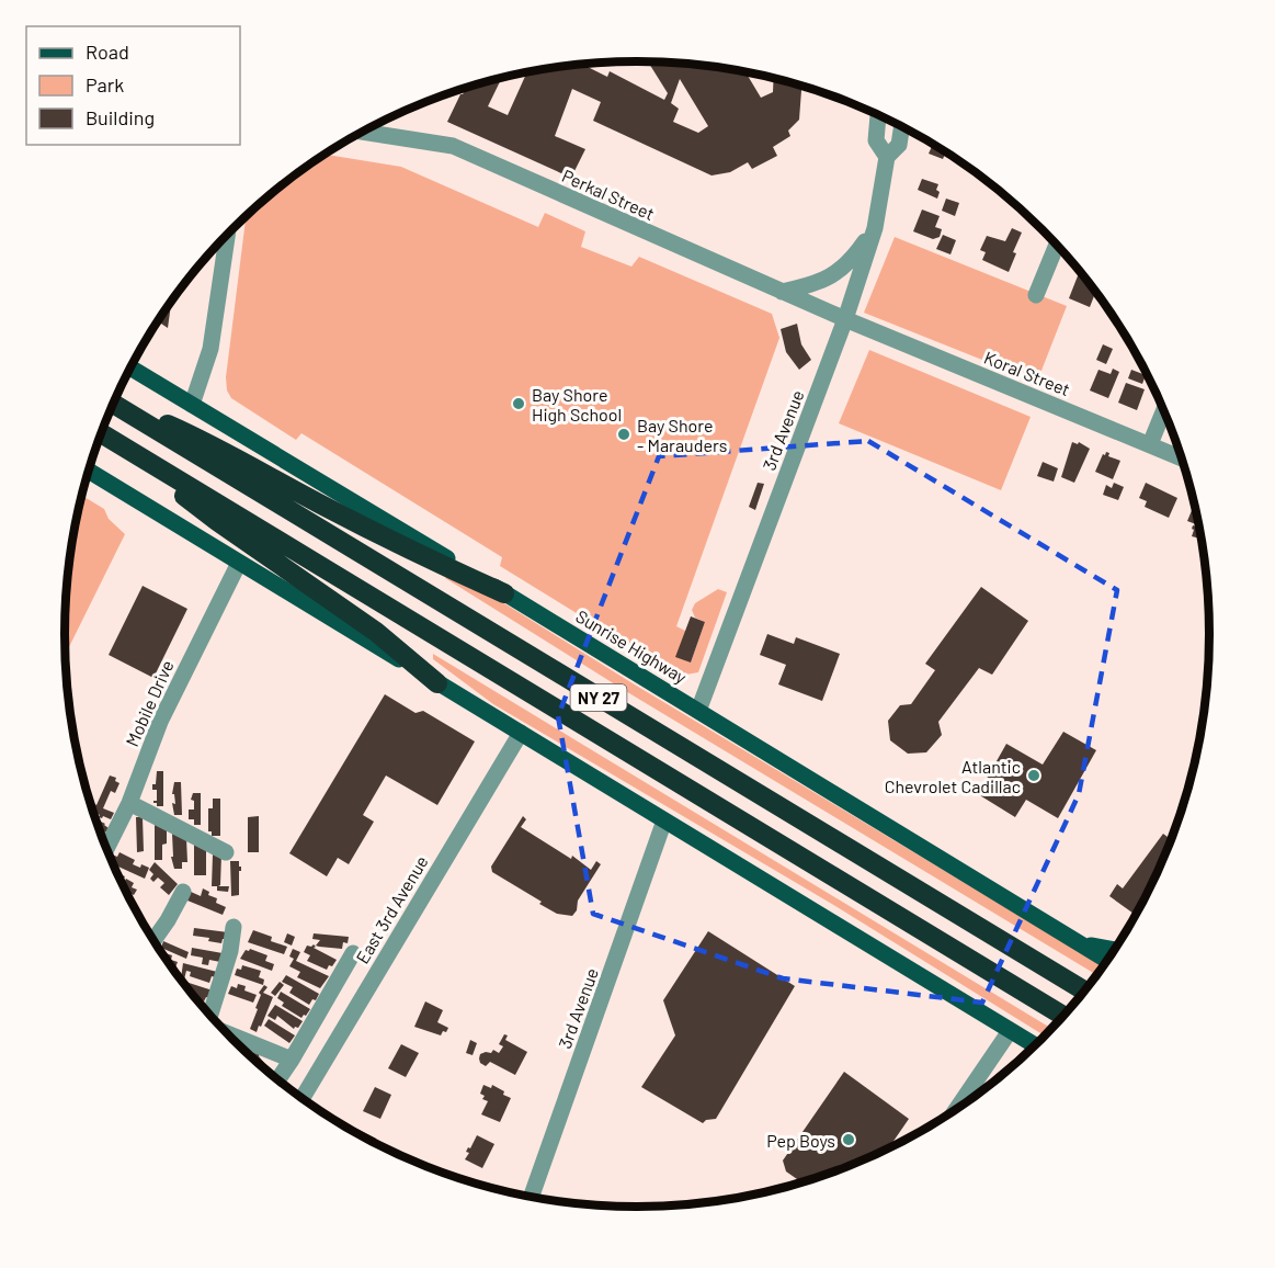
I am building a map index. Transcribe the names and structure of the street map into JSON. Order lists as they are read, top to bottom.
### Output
{
  "streets": {
    "highway": ["NY 27"],
    "main road": ["Sunrise Highway"],
    "street": [
      "Perkal Street",
      "Koral Street",
      "3rd Avenue",
      "Mobile Drive",
      "East 3rd Avenue"
    ]
  },
  "crossings": [
    ["Perkal Street", "Koral Street"],
    ["Perkal Street", "3rd Avenue"],
    ["Koral Street", "3rd Avenue"],
    ["3rd Avenue", "Sunrise Highway"]
  ],
  "places": [
    "Bay Shore High School",
    "Bay Shore - Marauders",
    "Atlantic Chevrolet Cadillac",
    "Pep Boys"
  ],
  "legend": ["Road", "Park", "Building"]
}
